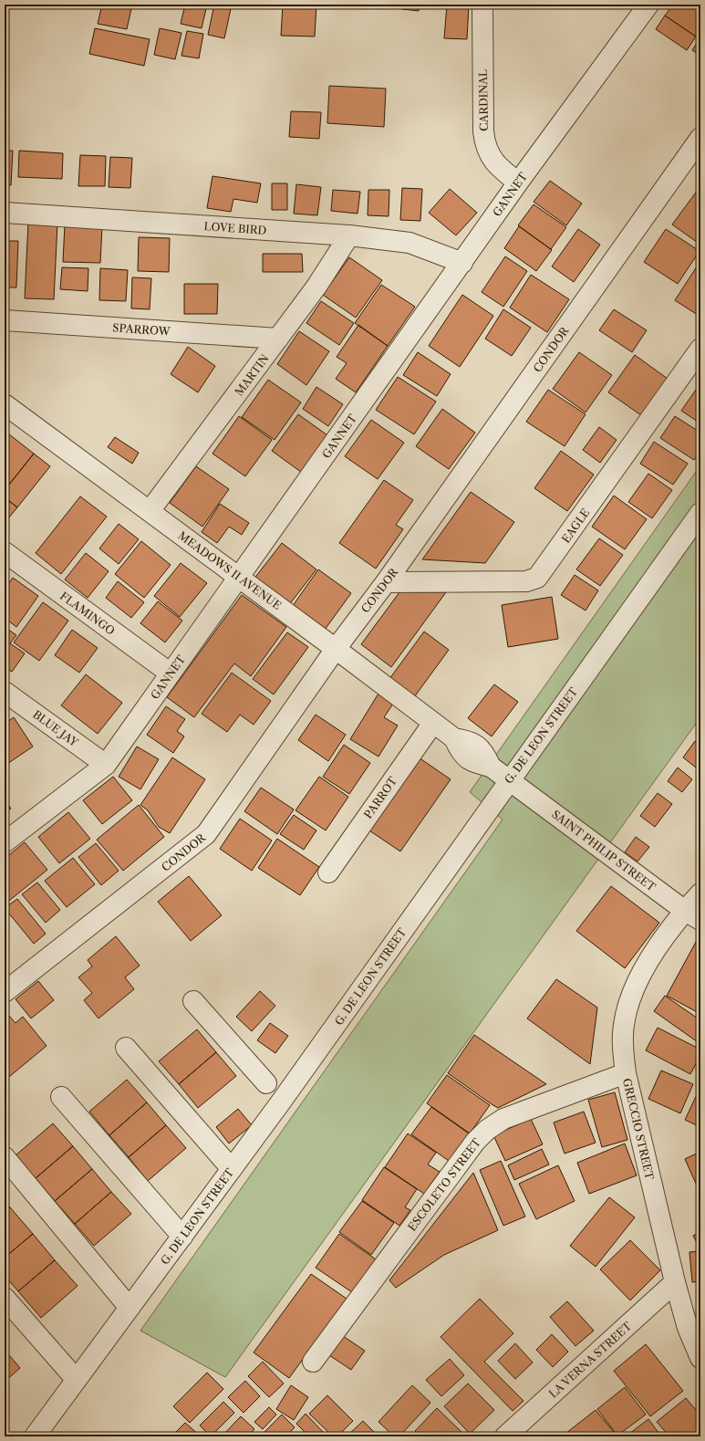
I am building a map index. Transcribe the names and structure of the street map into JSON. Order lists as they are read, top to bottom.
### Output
{
  "streets": {
    "street": [
      "CARDINAL",
      "GANNET",
      "LOVE BIRD",
      "SPARROW",
      "CONDOR",
      "MARTIN",
      "EAGLE",
      "MEADOWS II AVENUE",
      "FLAMINGO",
      "BLUE JAY",
      "G. DE LEON STREET",
      "PARROT",
      "SAINT PHILIP STREET",
      "GRECCIO STREET",
      "ESCOLETO STREET",
      "LA VERNA STREET"
    ]
  },
  "crossings": [
    ["CARDINAL", "GANNET"],
    ["GANNET", "LOVE BIRD"],
    ["GANNET", "MEADOWS II AVENUE"],
    ["GANNET", "FLAMINGO"],
    ["GANNET", "BLUE JAY"],
    ["LOVE BIRD", "MARTIN"],
    ["SPARROW", "MARTIN"],
    ["CONDOR", "EAGLE"],
    ["CONDOR", "MEADOWS II AVENUE"],
    ["MARTIN", "MEADOWS II AVENUE"],
    ["MEADOWS II AVENUE", "G. DE LEON STREET"],
    ["MEADOWS II AVENUE", "PARROT"],
    ["MEADOWS II AVENUE", "SAINT PHILIP STREET"],
    ["G. DE LEON STREET", "SAINT PHILIP STREET"],
    ["SAINT PHILIP STREET", "GRECCIO STREET"],
    ["GRECCIO STREET", "ESCOLETO STREET"],
    ["GRECCIO STREET", "LA VERNA STREET"]
  ]
}
